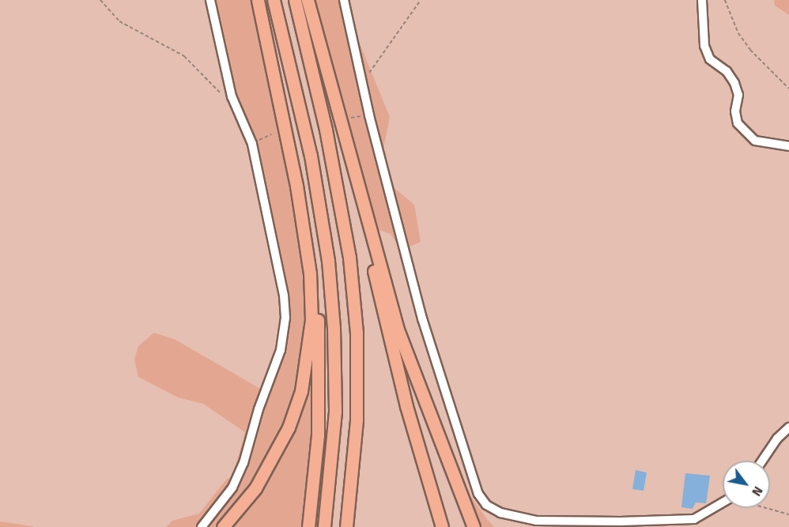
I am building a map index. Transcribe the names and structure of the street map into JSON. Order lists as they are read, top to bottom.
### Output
{
  "north": "bottom right"
}
